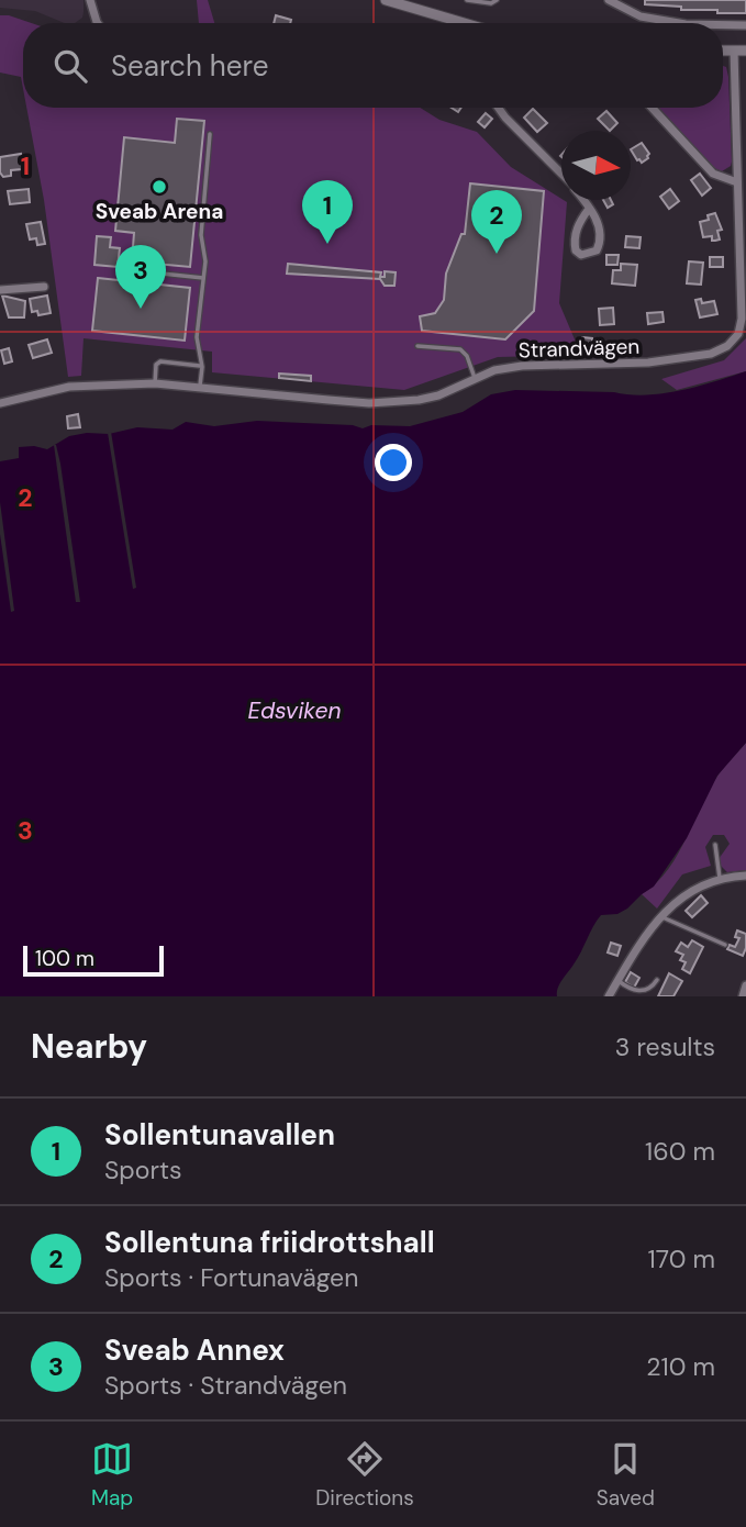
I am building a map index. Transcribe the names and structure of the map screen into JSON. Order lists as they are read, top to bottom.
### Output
{
  "streets": {
    "street": ["Strandvägen"]
  },
  "water": ["Edsviken"],
  "places": ["Sveab Arena"],
  "scale_bar": "100 m",
  "north": "right",
  "page": {
    "search": "Search here",
    "pins": ["1", "2", "3"],
    "scale": "100 m",
    "heading": ["Nearby", "3 results"],
    "list": [
      {
        "mark": "1",
        "name": "Sollentunavallen",
        "note": "Sports",
        "value": "160 m"
      },
      {
        "mark": "2",
        "name": "Sollentuna friidrottshall",
        "note": "Sports · Fortunavägen",
        "value": "170 m"
      },
      {
        "mark": "3",
        "name": "Sveab Annex",
        "note": "Sports · Strandvägen",
        "value": "210 m"
      }
    ],
    "nav": ["Map", "Directions", "Saved"]
  },
  "grid": {
    "rows": ["1", "2", "3"]
  }
}
